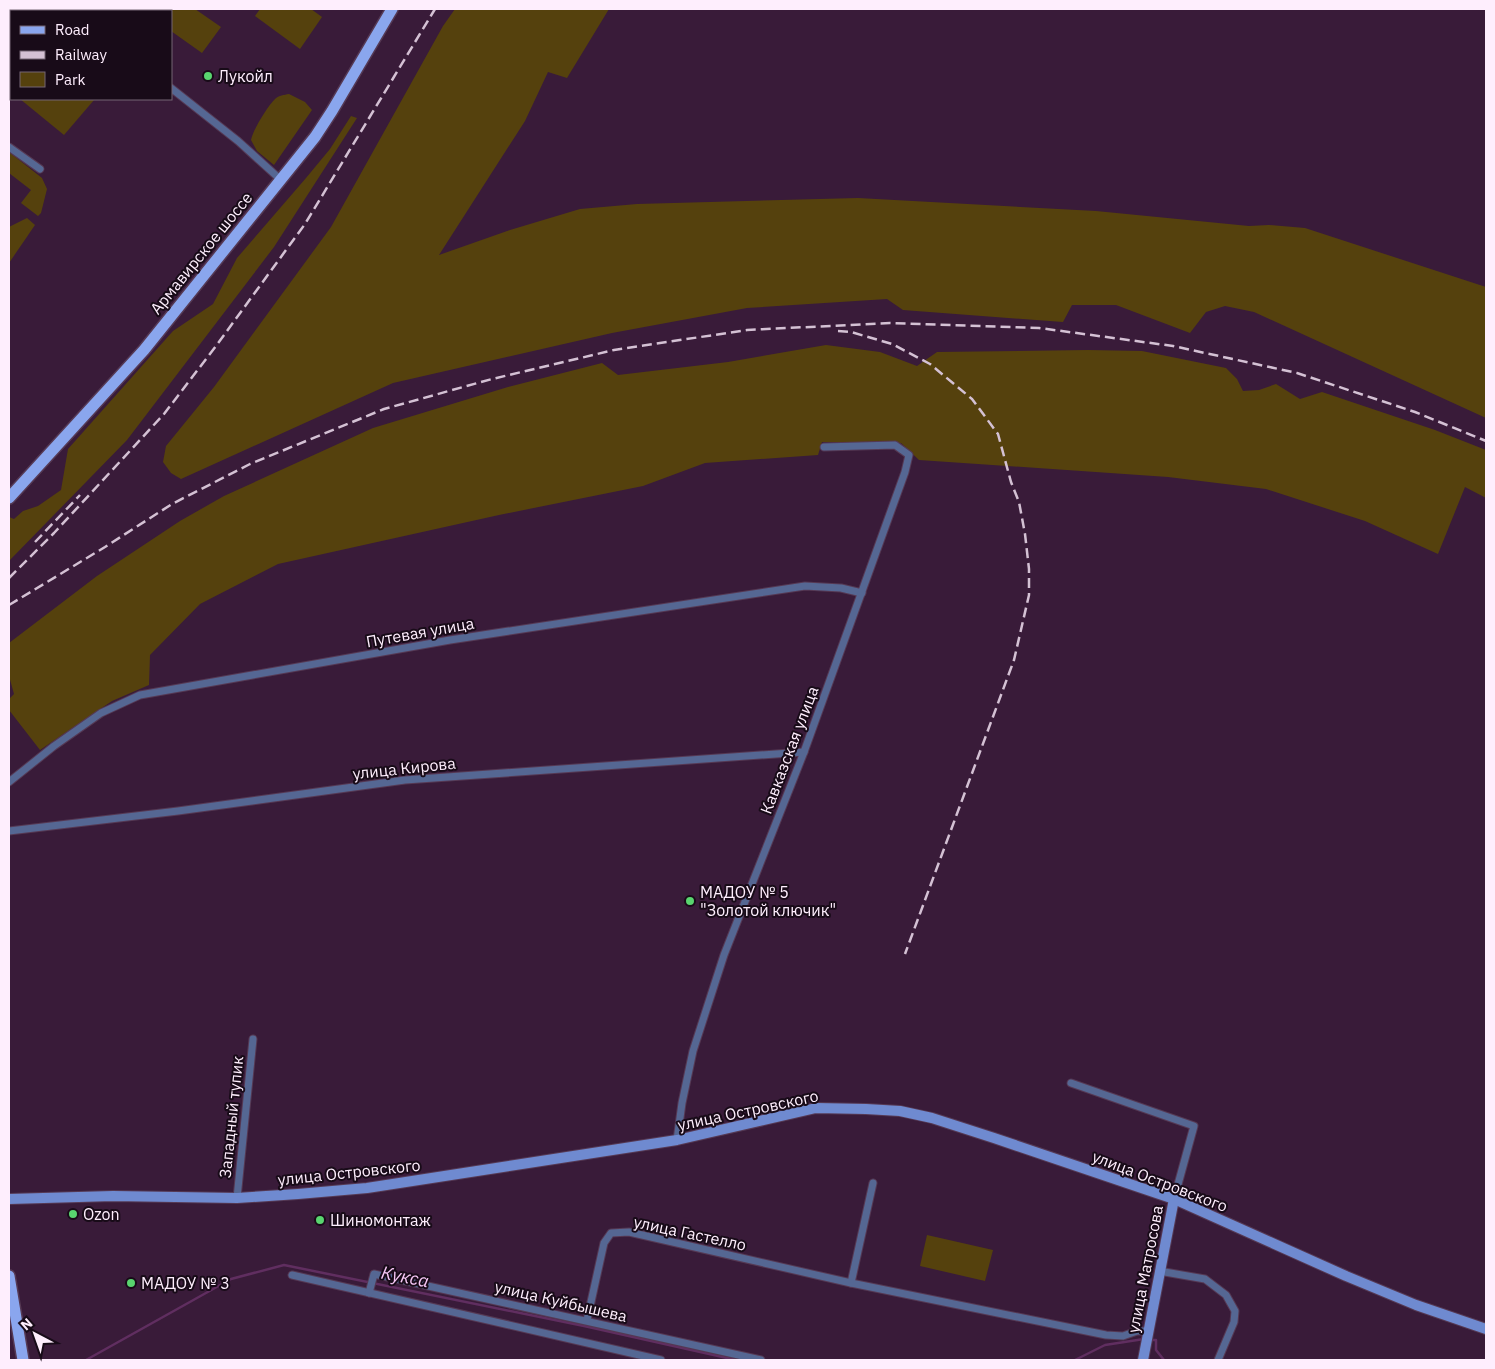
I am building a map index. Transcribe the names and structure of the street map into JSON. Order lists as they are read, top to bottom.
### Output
{
  "streets": {
    "main road": ["Армавирское шоссе"],
    "street": [
      "Путевая улица",
      "Кавказская улица",
      "улица Кирова",
      "улица Островского",
      "Западный тупик",
      "улица Гастелло",
      "улица Матросова",
      "улица Куйбышева"
    ]
  },
  "crossings": [
    ["Путевая улица", "Кавказская улица"],
    ["Кавказская улица", "улица Кирова"],
    ["Кавказская улица", "улица Островского"],
    ["улица Островского", "Западный тупик"],
    ["улица Островского", "улица Матросова"],
    ["улица Гастелло", "улица Матросова"],
    ["улица Гастелло", "улица Куйбышева"]
  ],
  "water": ["Кукса"],
  "places": [
    "Лукойл",
    "МАДОУ № 5 \"Золотой ключик\"",
    "Ozon",
    "Шиномонтаж",
    "МАДОУ № 3"
  ],
  "legend": ["Road", "Railway", "Park"],
  "north": "top left"
}
